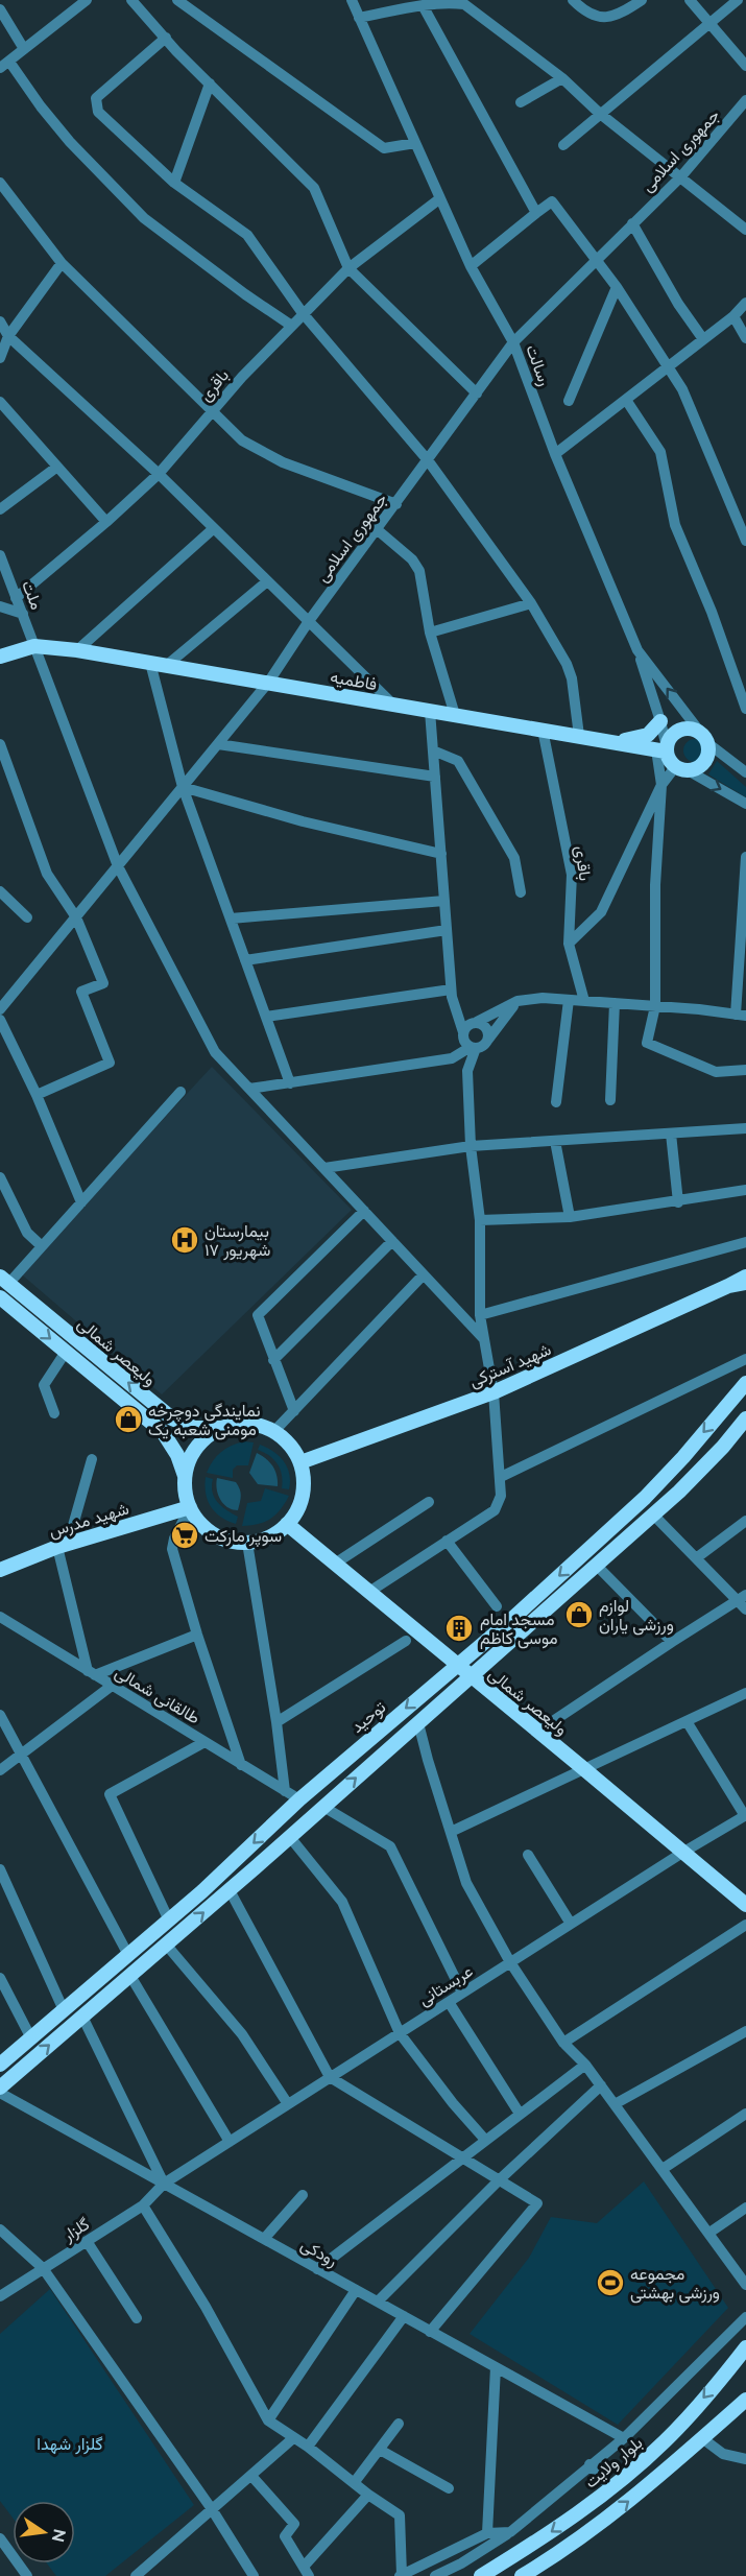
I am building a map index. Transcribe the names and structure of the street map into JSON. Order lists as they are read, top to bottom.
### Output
{
  "streets": {
    "main road": [
      "فاطمیه",
      "ولیعصر شمالی",
      "شهید آسترکی",
      "شهید مدرس",
      "توحید",
      "بلوار ولایت"
    ],
    "street": [
      "جمهوری اسلامی",
      "رسالت",
      "باقری",
      "ملت",
      "طالقانی شمالی",
      "عربستانی",
      "گلزار",
      "رودکی"
    ]
  },
  "crossings": [
    ["جمهوری اسلامی", "رسالت"],
    ["جمهوری اسلامی", "ملت"],
    ["جمهوری اسلامی", "فاطمیه"],
    ["رسالت", "باقری"],
    ["رسالت", "فاطمیه"],
    ["باقری", "ملت"],
    ["باقری", "فاطمیه"],
    ["ملت", "فاطمیه"],
    ["ولیعصر شمالی", "شهید آسترکی"],
    ["ولیعصر شمالی", "شهید مدرس"],
    ["ولیعصر شمالی", "توحید"],
    ["ولیعصر شمالی", "عربستانی"],
    ["شهید آسترکی", "شهید مدرس"],
    ["طالقانی شمالی", "توحید"],
    ["عربستانی", "گلزار"],
    ["عربستانی", "رودکی"],
    ["گلزار", "رودکی"]
  ],
  "parks": ["گلزار شهدا"],
  "places": {
    "hospital": ["بیمارستان ۱۷ شهریور"],
    "shop": ["نمایندگی دوچرخه مومنی شعبه یک", "لوازم ورزشی یاران"],
    "supermarket": ["سوپر مارکت"],
    "building": ["مسجد امام موسی کاظم"],
    "sports": ["مجموعه ورزشی بهشتی"]
  },
  "north": "right"
}
